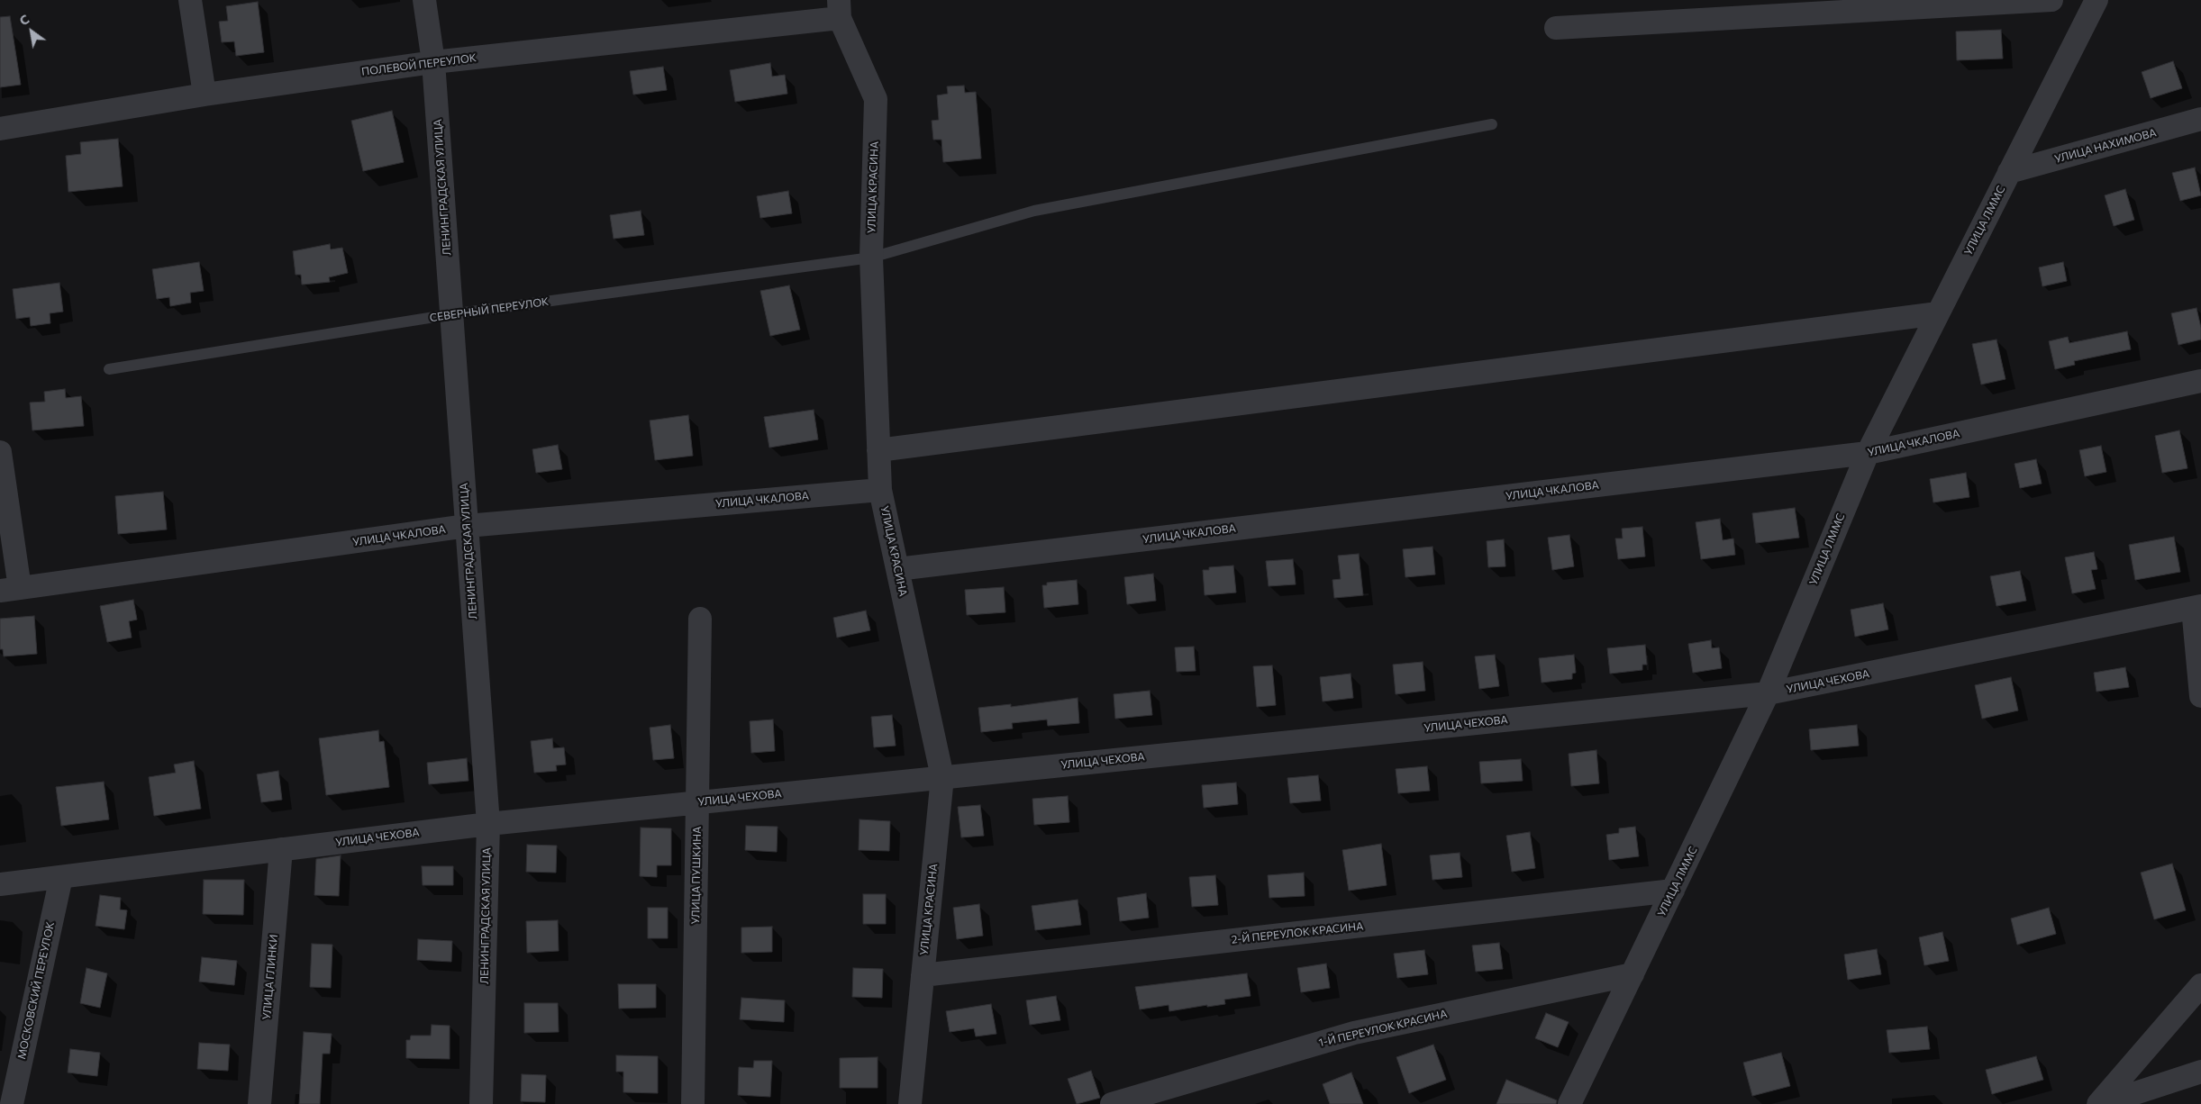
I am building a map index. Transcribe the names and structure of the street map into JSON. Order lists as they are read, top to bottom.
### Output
{
  "streets": {
    "street": [
      "ПОЛЕВОЙ ПЕРЕУЛОК",
      "УЛИЦА НАХИМОВА",
      "ЛЕНИНГРАДСКАЯ УЛИЦА",
      "УЛИЦА КРАСИНА",
      "УЛИЦА ЛММС",
      "УЛИЦА ЧКАЛОВА",
      "УЛИЦА ЧЕХОВА",
      "УЛИЦА ПУШКИНА",
      "2-Й ПЕРЕУЛОК КРАСИНА",
      "УЛИЦА ГЛИНКИ",
      "МОСКОВСКИЙ ПЕРЕУЛОК",
      "1-Й ПЕРЕУЛОК КРАСИНА"
    ],
    "lane": ["СЕВЕРНЫЙ ПЕРЕУЛОК"]
  },
  "crossings": [
    ["ПОЛЕВОЙ ПЕРЕУЛОК", "ЛЕНИНГРАДСКАЯ УЛИЦА"],
    ["ПОЛЕВОЙ ПЕРЕУЛОК", "УЛИЦА КРАСИНА"],
    ["УЛИЦА НАХИМОВА", "УЛИЦА ЛММС"],
    ["ЛЕНИНГРАДСКАЯ УЛИЦА", "СЕВЕРНЫЙ ПЕРЕУЛОК"],
    ["ЛЕНИНГРАДСКАЯ УЛИЦА", "УЛИЦА ЧКАЛОВА"],
    ["ЛЕНИНГРАДСКАЯ УЛИЦА", "УЛИЦА ЧЕХОВА"],
    ["УЛИЦА КРАСИНА", "СЕВЕРНЫЙ ПЕРЕУЛОК"],
    ["УЛИЦА КРАСИНА", "УЛИЦА ЧКАЛОВА"],
    ["УЛИЦА КРАСИНА", "УЛИЦА ЧЕХОВА"],
    ["УЛИЦА КРАСИНА", "2-Й ПЕРЕУЛОК КРАСИНА"],
    ["УЛИЦА ЛММС", "УЛИЦА ЧКАЛОВА"],
    ["УЛИЦА ЛММС", "УЛИЦА ЧЕХОВА"],
    ["УЛИЦА ЛММС", "2-Й ПЕРЕУЛОК КРАСИНА"],
    ["УЛИЦА ЛММС", "1-Й ПЕРЕУЛОК КРАСИНА"],
    ["УЛИЦА ЧЕХОВА", "УЛИЦА ПУШКИНА"],
    ["УЛИЦА ЧЕХОВА", "УЛИЦА ГЛИНКИ"],
    ["УЛИЦА ЧЕХОВА", "МОСКОВСКИЙ ПЕРЕУЛОК"]
  ],
  "north": "top left"
}
